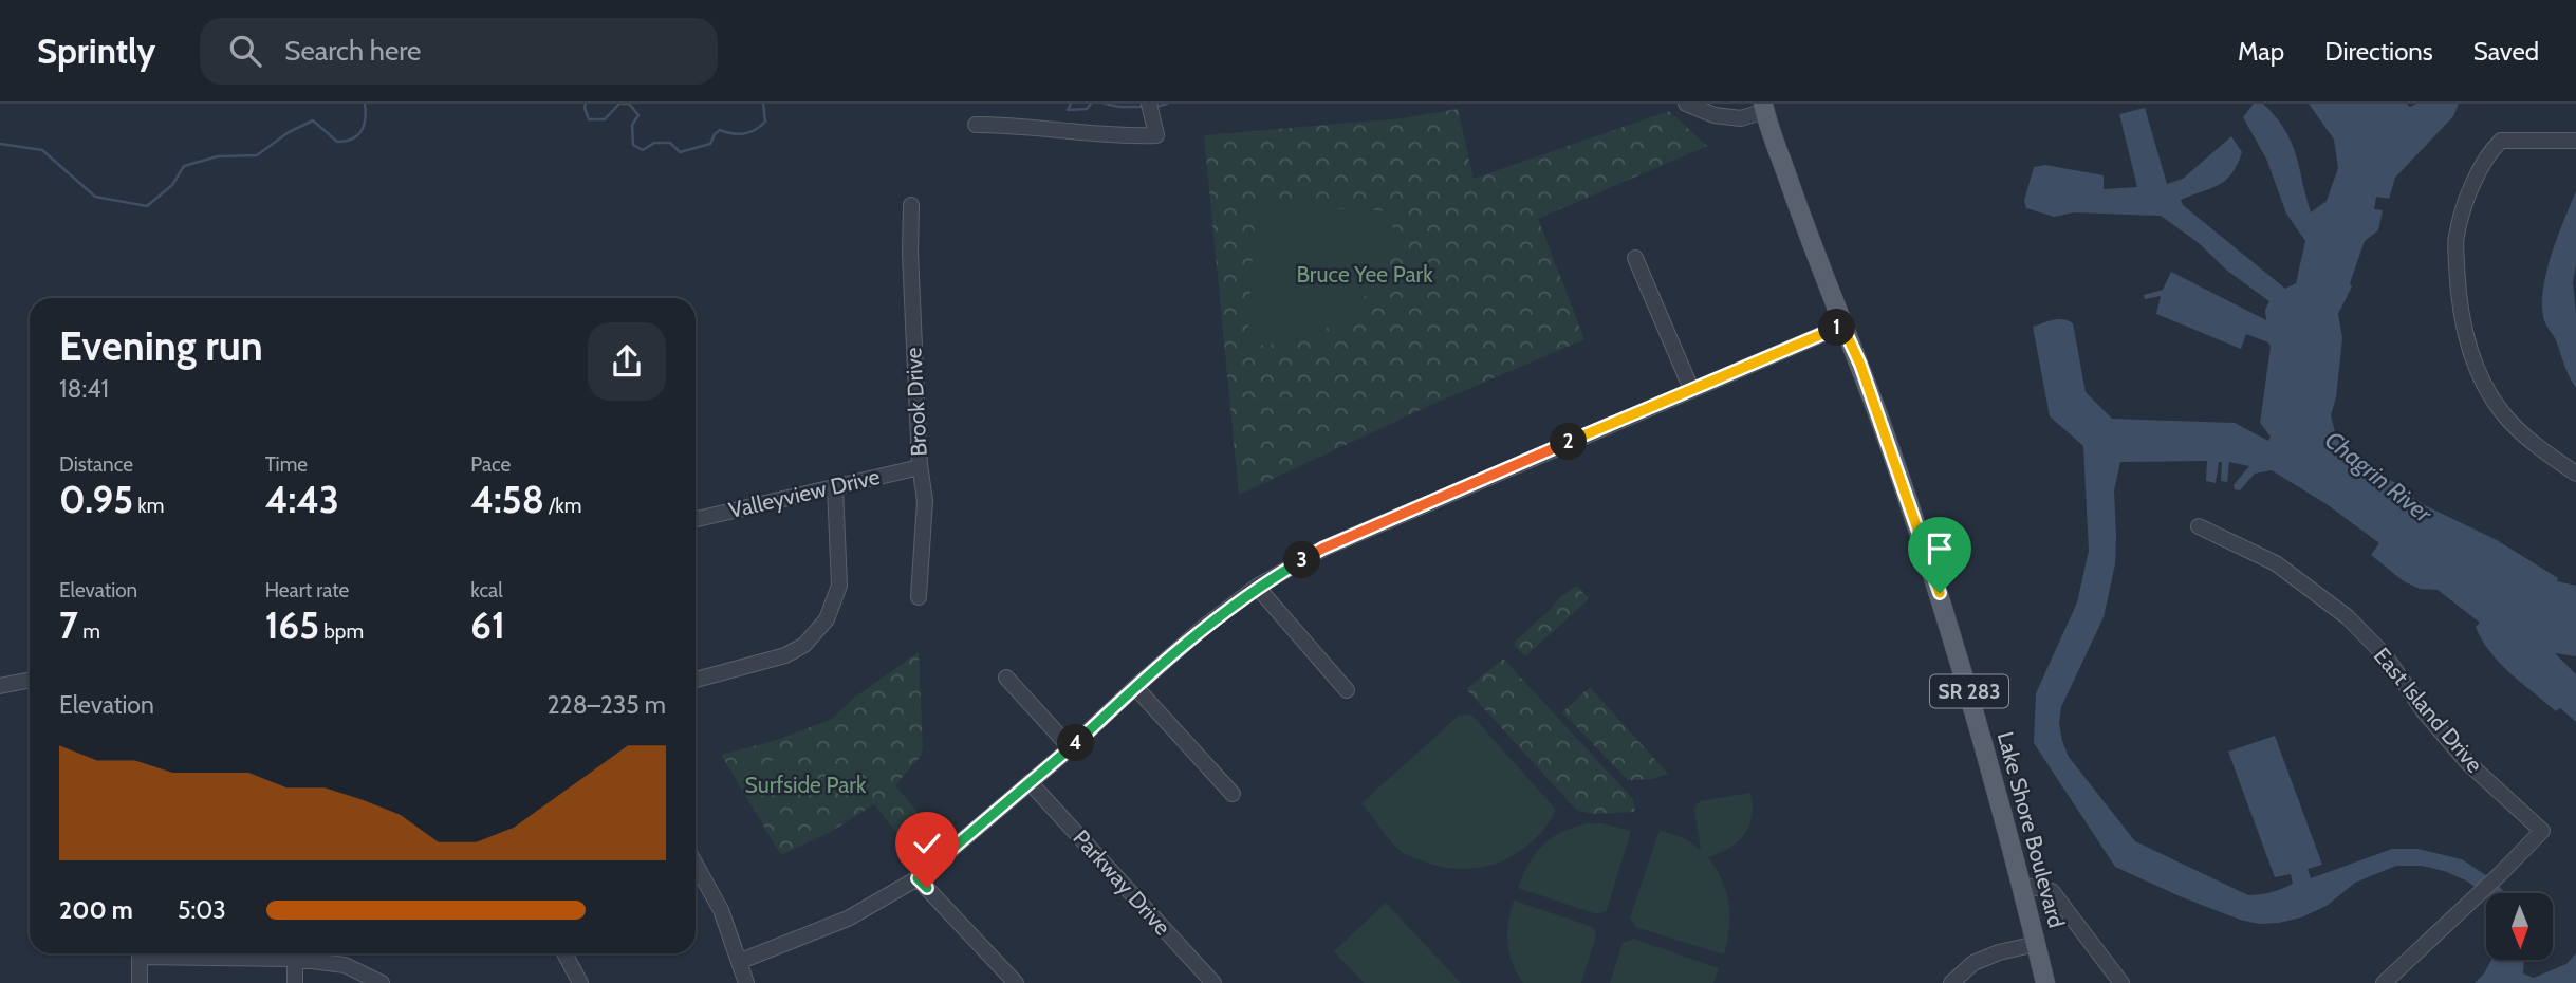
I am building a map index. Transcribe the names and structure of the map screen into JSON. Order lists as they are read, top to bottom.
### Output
{
  "streets": {
    "main road": ["SR 283", "Lake Shore Boulevard"],
    "street": [
      "Brook Drive",
      "Valleyview Drive",
      "East Island Drive",
      "Parkway Drive"
    ]
  },
  "crossings": [
    ["Brook Drive", "Valleyview Drive"]
  ],
  "water": ["Chagrin River"],
  "parks": ["Bruce Yee Park", "Surfside Park"],
  "north": "bottom",
  "page": {
    "header": "Sprintly",
    "search": "Search here",
    "nav": ["Map", "Directions", "Saved"],
    "heading": ["Evening run", "18:41"],
    "pins": [
      "1",
      "2",
      "3",
      "4"
    ],
    "stats": [
      ["Distance", "0.95 km"],
      ["Time", "4:43"],
      ["Pace", "4:58 /km"],
      ["Elevation", "7 m"],
      ["Heart rate", "165 bpm"],
      ["kcal", "61"]
    ],
    "chart": ["Elevation", "228–235 m"],
    "list": [
      {
        "name": "200 m",
        "note": "5:03"
      }
    ]
  }
}
